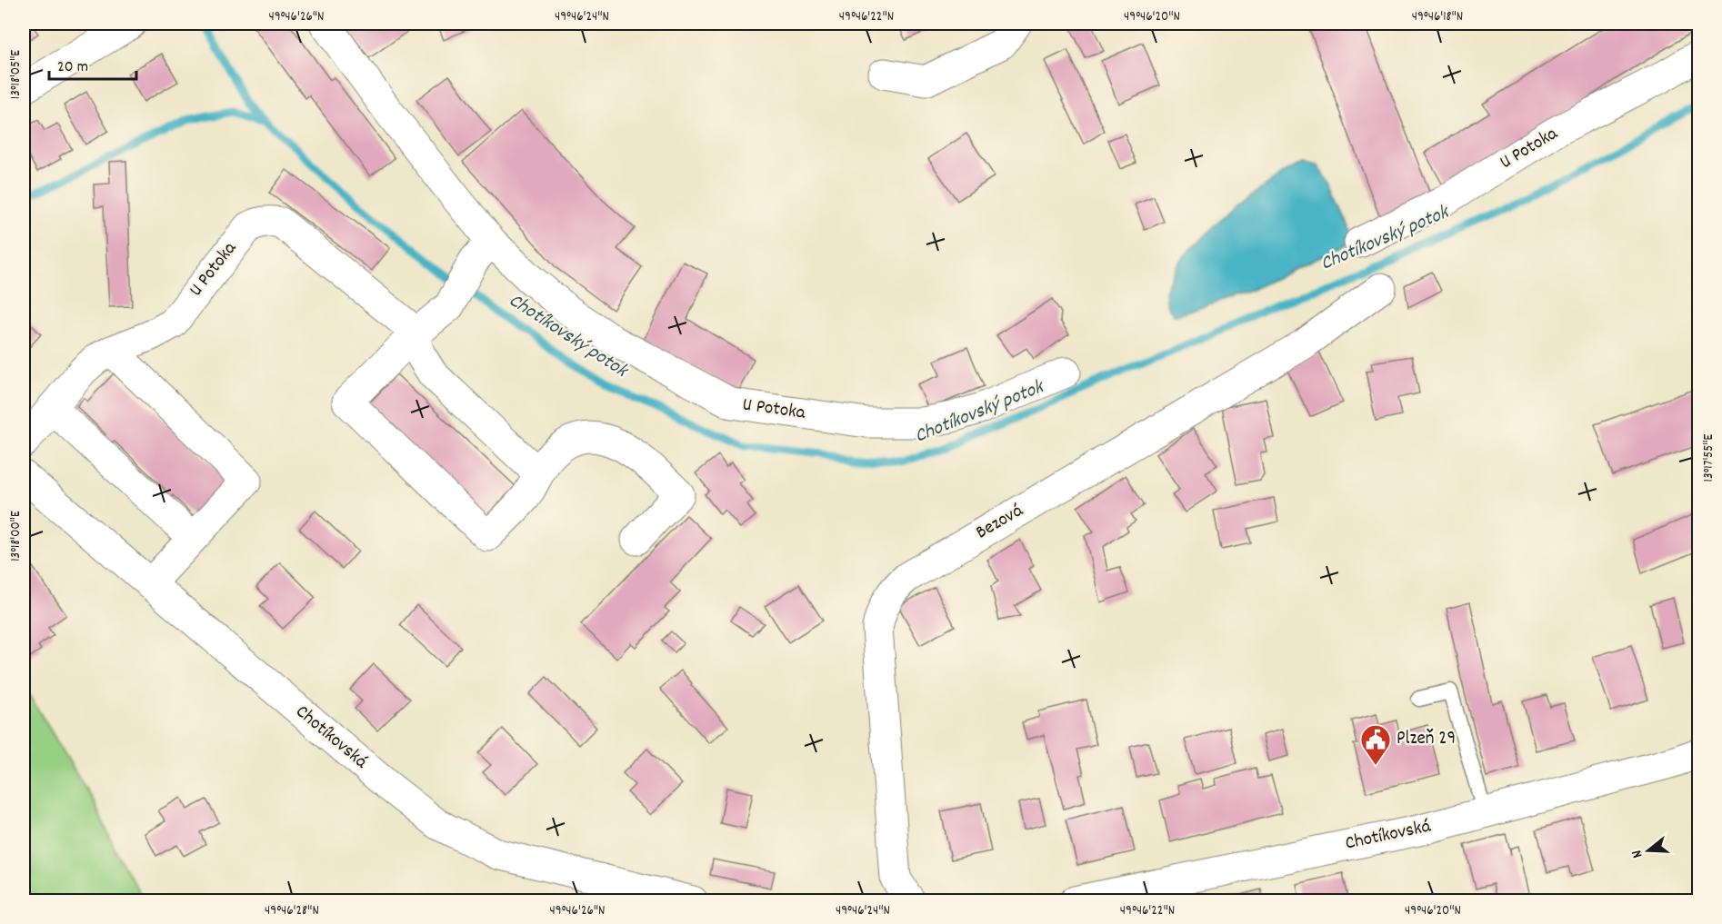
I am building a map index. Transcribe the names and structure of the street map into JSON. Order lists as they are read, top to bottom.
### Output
{
  "streets": {
    "street": ["U Potoka", "Bezová", "Chotíkovská"]
  },
  "water": ["Chotíkovský potok"],
  "places": {
    "public building": ["Plzeň 29"]
  },
  "scale_bar": "20 m",
  "north": "left",
  "coordinates": [
    "49°46'26\"N",
    "49°46'24\"N",
    "49°46'22\"N",
    "49°46'20\"N",
    "49°46'18\"N",
    "13°18'05\"E",
    "13°17'55\"E",
    "13°18'00\"E",
    "49°46'28\"N"
  ]
}
